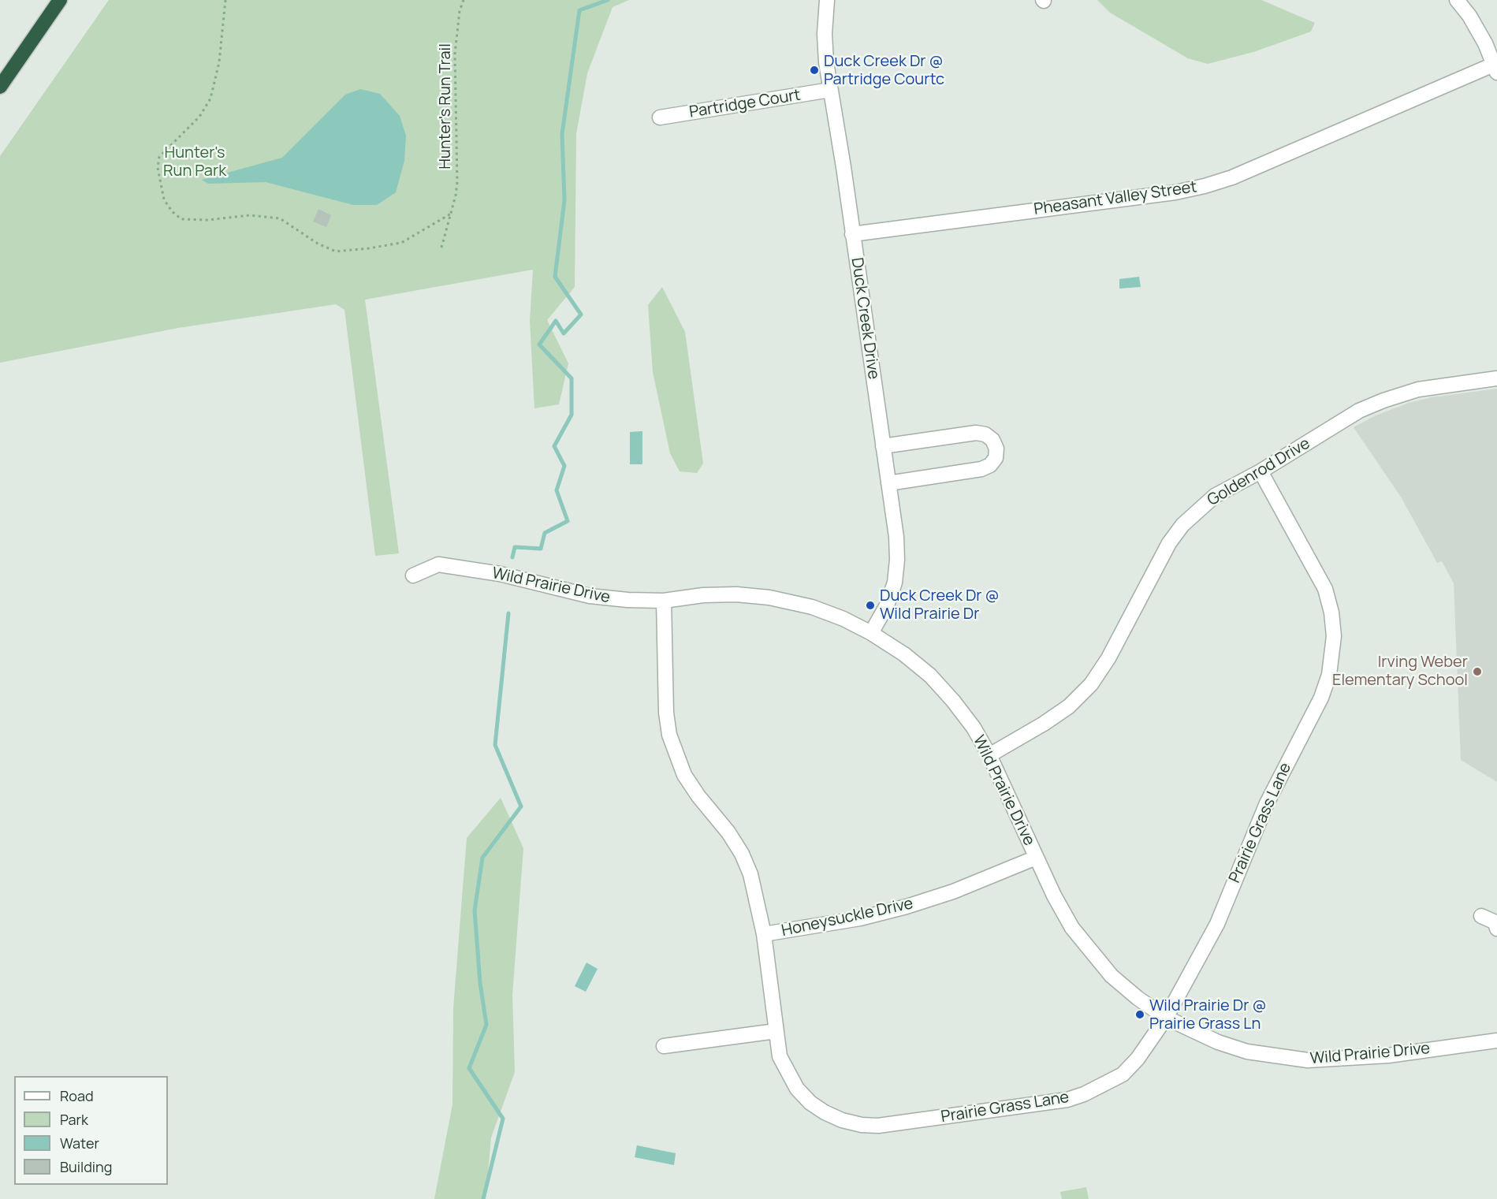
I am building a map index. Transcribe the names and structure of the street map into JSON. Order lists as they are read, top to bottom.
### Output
{
  "streets": {
    "street": [
      "Partridge Court",
      "Pheasant Valley Street",
      "Duck Creek Drive",
      "Goldenrod Drive",
      "Wild Prairie Drive",
      "Prairie Grass Lane",
      "Honeysuckle Drive"
    ],
    "path": ["Hunter's Run Trail"]
  },
  "crossings": [
    ["Partridge Court", "Duck Creek Drive"],
    ["Pheasant Valley Street", "Duck Creek Drive"],
    ["Duck Creek Drive", "Wild Prairie Drive"],
    ["Goldenrod Drive", "Wild Prairie Drive"],
    ["Goldenrod Drive", "Prairie Grass Lane"],
    ["Wild Prairie Drive", "Prairie Grass Lane"],
    ["Wild Prairie Drive", "Honeysuckle Drive"],
    ["Prairie Grass Lane", "Honeysuckle Drive"]
  ],
  "parks": ["Hunter's Run Park"],
  "places": [
    "Duck Creek Dr @ Partridge Courtc",
    "Duck Creek Dr @ Wild Prairie Dr",
    "Irving Weber Elementary School",
    "Wild Prairie Dr @ Prairie Grass Ln"
  ],
  "legend": [
    "Road",
    "Park",
    "Water",
    "Building"
  ]
}
